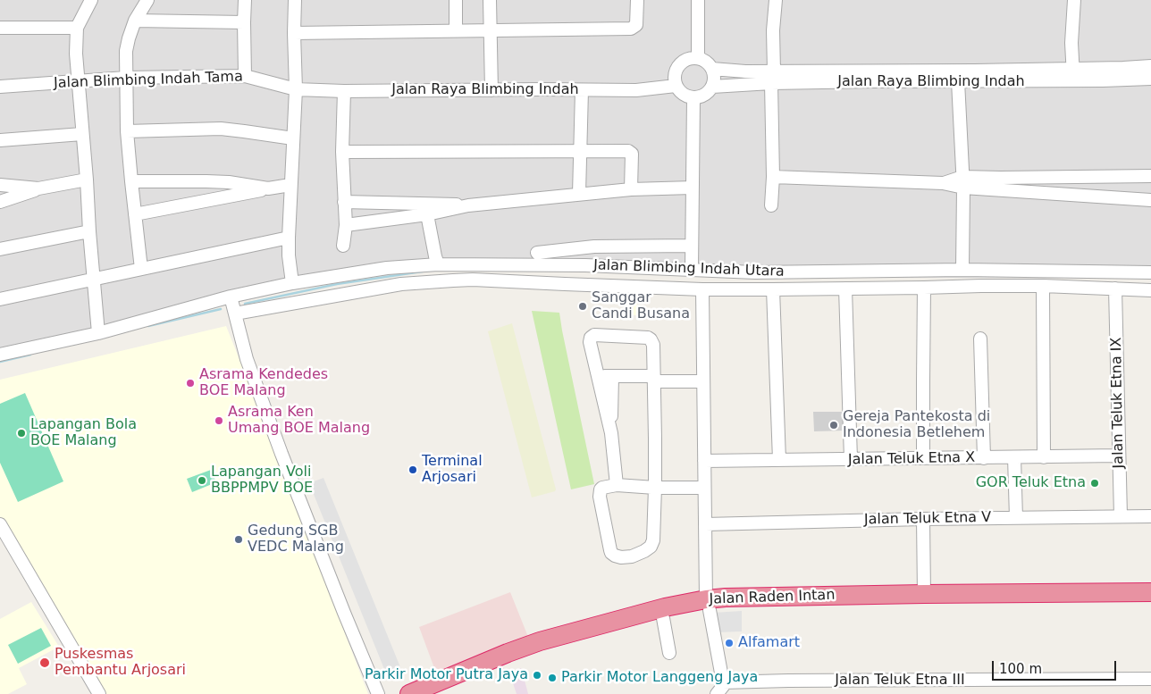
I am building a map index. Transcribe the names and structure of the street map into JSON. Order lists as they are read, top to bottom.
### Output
{
  "streets": {
    "highway": ["Jalan Raden Intan"],
    "street": [
      "Jalan Blimbing Indah Tama",
      "Jalan Raya Blimbing Indah",
      "Jalan Blimbing Indah Utara",
      "Jalan Teluk Etna IX",
      "Jalan Teluk Etna X",
      "Jalan Teluk Etna V",
      "Jalan Teluk Etna III"
    ]
  },
  "crossings": [
    ["Jalan Blimbing Indah Tama", "Jalan Raya Blimbing Indah"],
    ["Jalan Blimbing Indah Utara", "Jalan Teluk Etna IX"],
    ["Jalan Blimbing Indah Utara", "Jalan Teluk Etna III"],
    ["Jalan Teluk Etna IX", "Jalan Teluk Etna X"],
    ["Jalan Teluk Etna IX", "Jalan Teluk Etna V"],
    ["Jalan Teluk Etna X", "Jalan Teluk Etna III"],
    ["Jalan Teluk Etna V", "Jalan Teluk Etna III"],
    ["Jalan Raden Intan", "Jalan Teluk Etna III"]
  ],
  "places": [
    "Sanggar Candi Busana",
    "Asrama Kendedes BOE Malang",
    "Asrama Ken Umang BOE Malang",
    "Gereja Pantekosta di Indonesia Betlehem",
    "Lapangan Bola BOE Malang",
    "Terminal Arjosari",
    "Lapangan Voli BBPPMPV BOE",
    "GOR Teluk Etna",
    "Gedung SGB VEDC Malang",
    "Alfamart",
    "Puskesmas Pembantu Arjosari",
    "Parkir Motor Putra Jaya",
    "Parkir Motor Langgeng Jaya"
  ],
  "scale_bar": "100 m"
}
